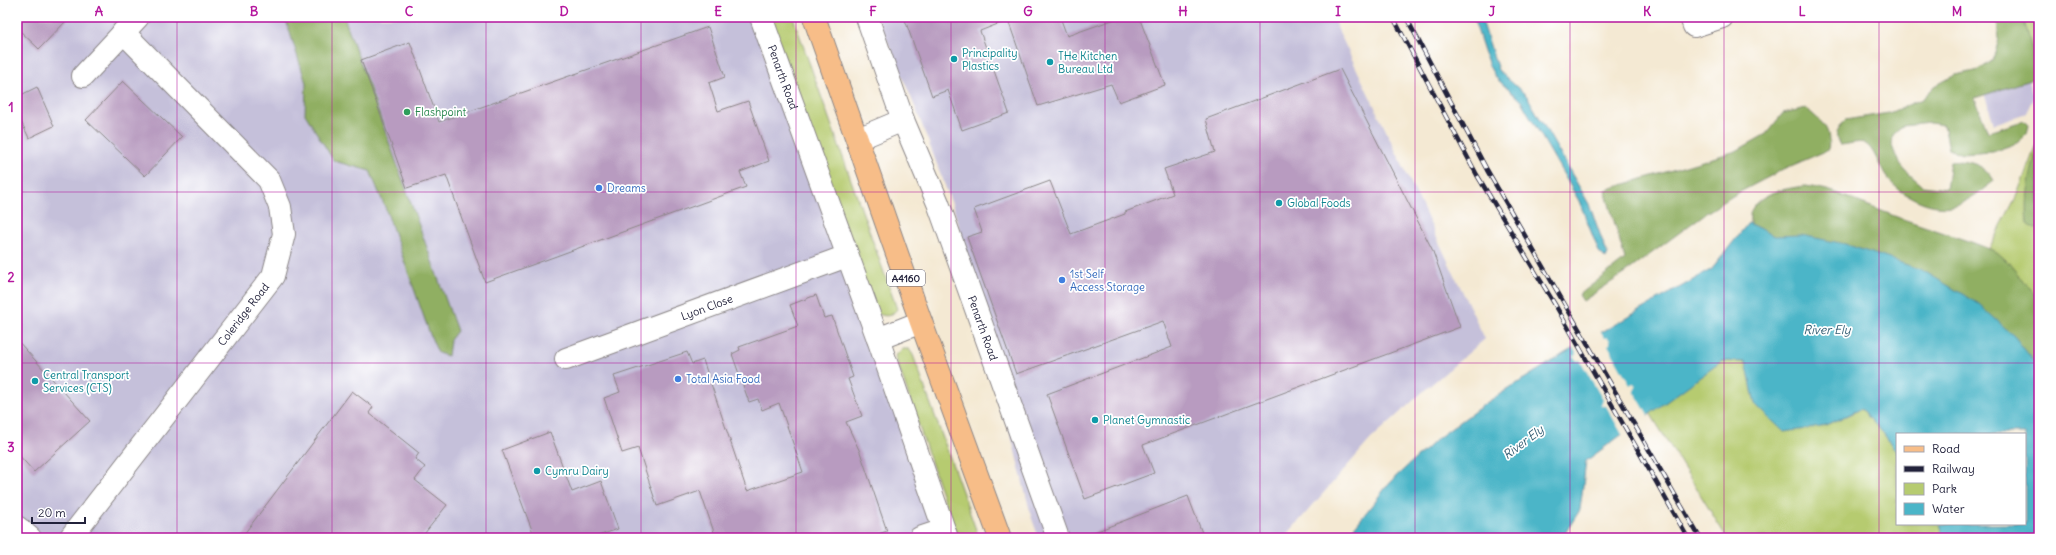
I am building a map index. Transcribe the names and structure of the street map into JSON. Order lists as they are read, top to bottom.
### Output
{
  "streets": {
    "main road": ["A4160"],
    "street": ["Penarth Road", "Lyon Close", "Coleridge Road"]
  },
  "crossings": [
    ["Penarth Road", "Lyon Close"]
  ],
  "water": ["River Ely"],
  "places": [
    "Principality Plastics",
    "THe Kitchen Bureau Ltd",
    "Flashpoint",
    "Dreams",
    "Global Foods",
    "1st Self Access Storage",
    "Total Asia Food",
    "Central Transport Services (CTS)",
    "Planet Gymnastic",
    "Cymru Dairy"
  ],
  "legend": [
    "Road",
    "Railway",
    "Park",
    "Water"
  ],
  "scale_bar": "20 m",
  "grid": {
    "columns": [
      "A",
      "B",
      "C",
      "D",
      "E",
      "F",
      "G",
      "H",
      "I",
      "J",
      "K",
      "L",
      "M"
    ],
    "rows": ["1", "2", "3"]
  }
}
